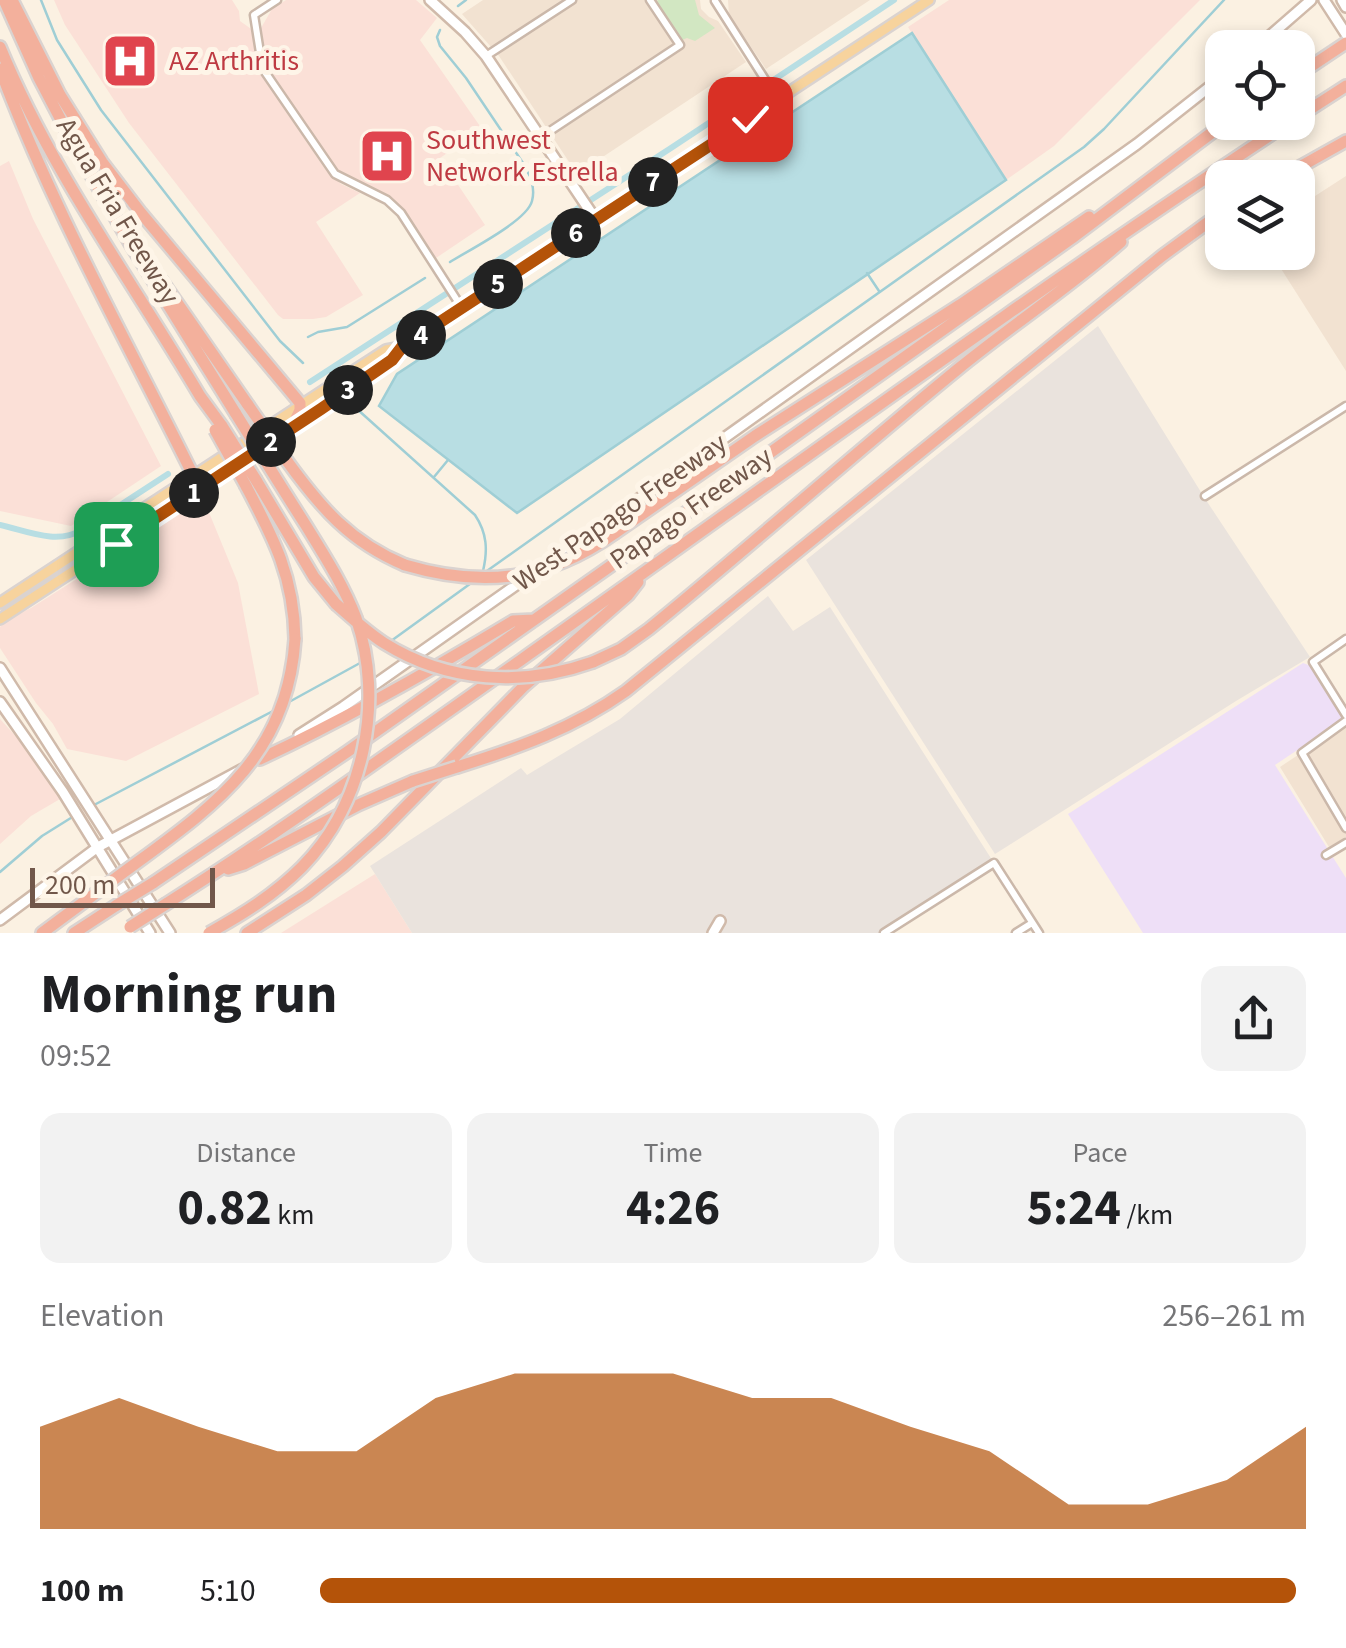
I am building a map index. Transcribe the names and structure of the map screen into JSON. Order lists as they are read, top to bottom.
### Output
{
  "streets": {
    "highway": ["Agua Fria Freeway", "Papago Freeway"],
    "main road": ["West Papago Freeway"]
  },
  "places": {
    "hospital": ["AZ Arthritis", "Southwest Network Estrella"]
  },
  "scale_bar": "200 m",
  "page": {
    "pins": [
      "7",
      "6",
      "5",
      "4",
      "3",
      "2",
      "1"
    ],
    "scale": "200 m",
    "heading": ["Morning run", "09:52"],
    "stats": [
      ["Distance", "0.82 km"],
      ["Time", "4:26"],
      ["Pace", "5:24 /km"]
    ],
    "chart": ["Elevation", "256–261 m"],
    "list": [
      {
        "name": "100 m",
        "note": "5:10"
      }
    ]
  }
}
